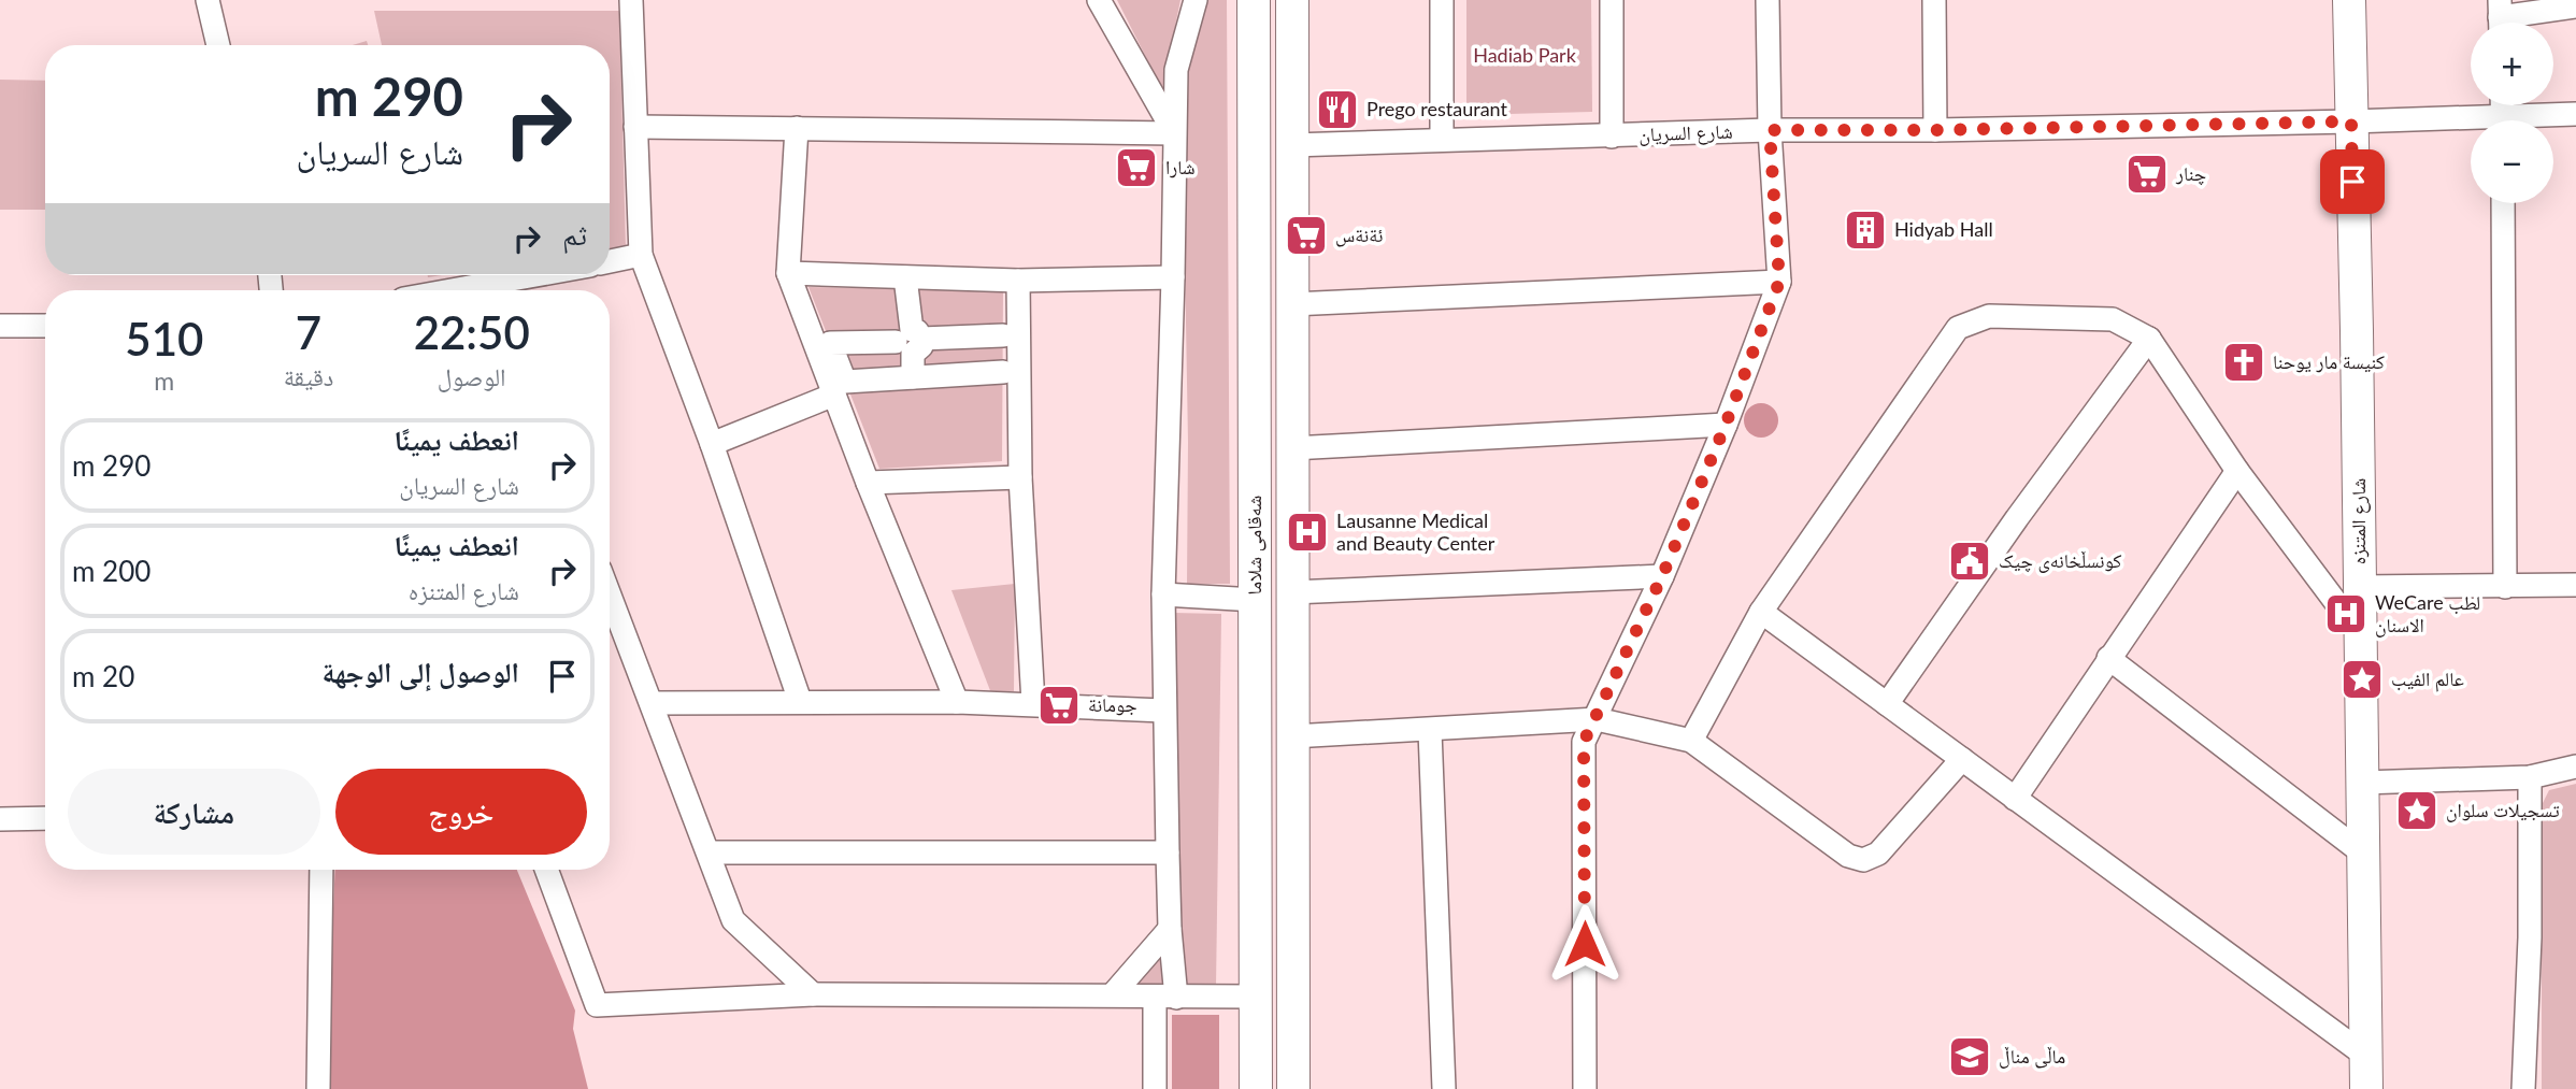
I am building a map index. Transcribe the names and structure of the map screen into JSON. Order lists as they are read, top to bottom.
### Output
{
  "streets": {
    "main road": ["شارع المتنزه", "شەقامی شلاما"],
    "street": ["شارع السريان"]
  },
  "crossings": [
    ["شارع السريان", "شارع المتنزه"],
    ["شارع السريان", "شەقامی شلاما"]
  ],
  "parks": ["Hadiab Park"],
  "places": {
    "restaurant": ["Prego restaurant"],
    "supermarket": [
      "شارا",
      "چنار",
      "ئةنةس",
      "جومانة"
    ],
    "building": ["Hidyab Hall"],
    "church": ["كنيسة مار يوحنا"],
    "hospital": ["Lausanne Medical and Beauty Center", "WeCare لطب الاسنان"],
    "public building": ["کونسڵخانەی چیک"],
    "place": ["عالم الفيب", "تسجيلات سلوان"],
    "school or university": ["ماڵی مناڵ"]
  },
  "page": {
    "map_buttons": ["+", "−"],
    "turn": ["290 m", "شارع السريان"],
    "then": "ثم",
    "eta": [
      "22:50",
      "الوصول",
      "7",
      "دقيقة",
      "510",
      "m"
    ],
    "list": [
      {
        "name": "انعطف يمينًا",
        "note": "شارع السريان",
        "value": "290 m"
      },
      {
        "name": "انعطف يمينًا",
        "note": "شارع المتنزه",
        "value": "200 m"
      },
      {
        "name": "الوصول إلى الوجهة",
        "value": "20 m"
      }
    ],
    "buttons": ["خروج", "مشاركة"]
  }
}
